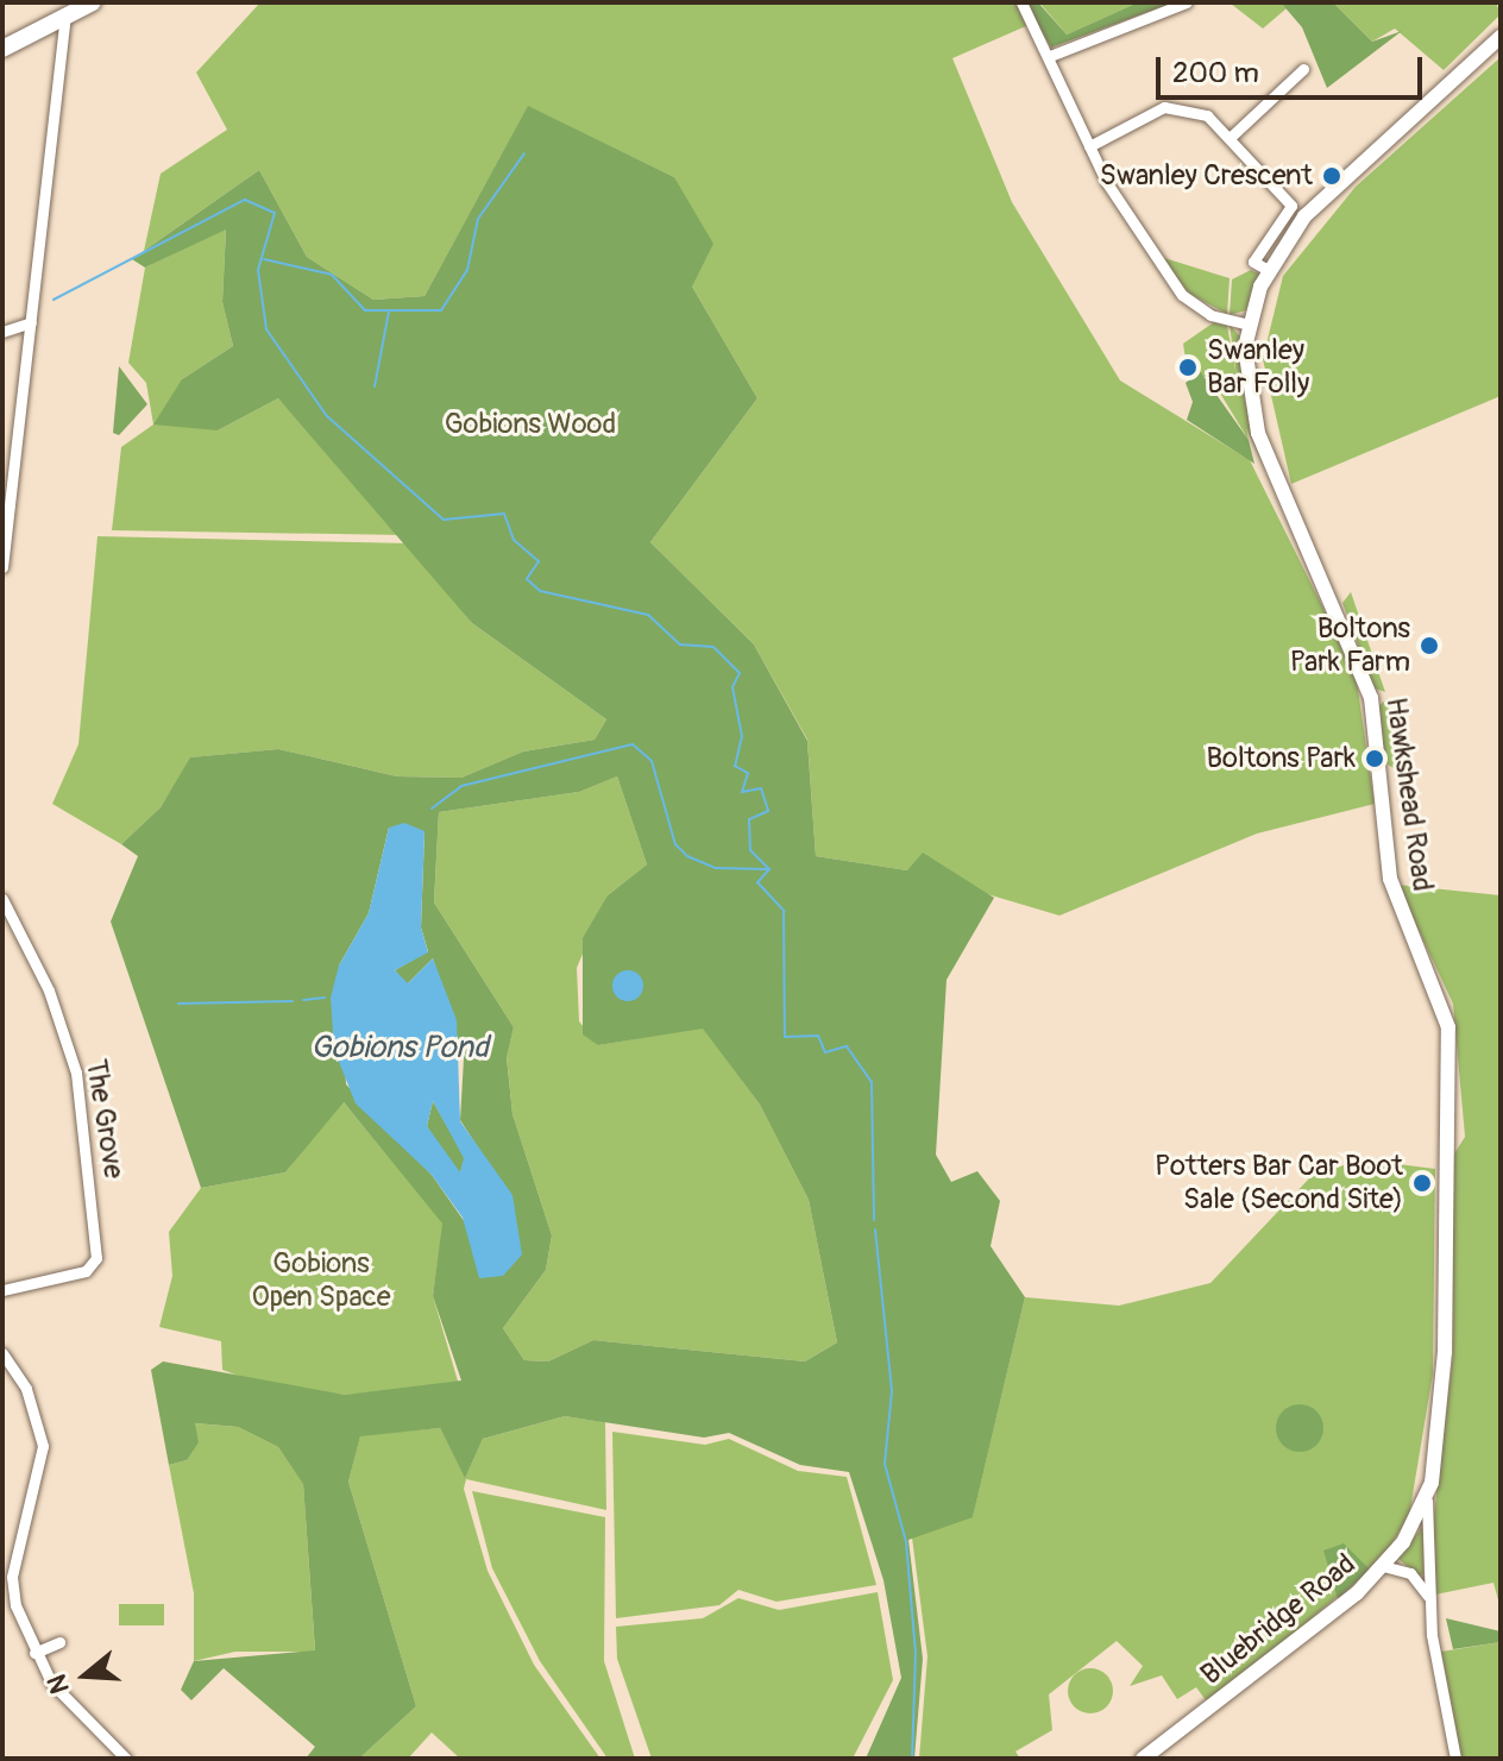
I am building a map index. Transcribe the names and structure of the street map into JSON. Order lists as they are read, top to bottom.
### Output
{
  "streets": {
    "street": ["Hawkshead Road", "The Grove", "Bluebridge Road"]
  },
  "crossings": [
    ["Hawkshead Road", "Bluebridge Road"]
  ],
  "water": ["Gobions Pond"],
  "parks": ["Gobions Wood", "Gobions Open Space"],
  "places": [
    "Swanley Crescent",
    "Swanley Bar Folly",
    "Boltons Park Farm",
    "Boltons Park",
    "Potters Bar Car Boot Sale (Second Site)"
  ],
  "scale_bar": "200 m",
  "north": "left"
}
